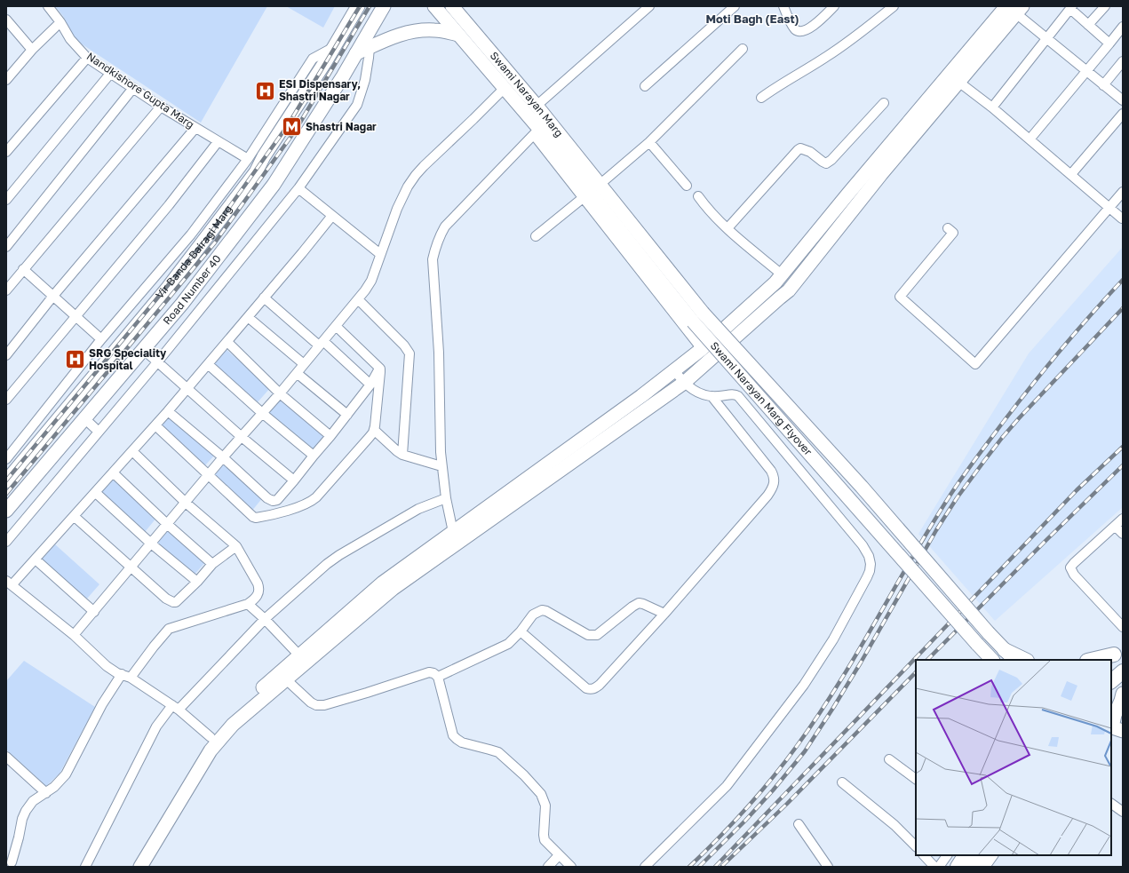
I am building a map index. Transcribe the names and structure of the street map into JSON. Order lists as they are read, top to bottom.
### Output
{
  "streets": {
    "main road": [
      "Swami Narayan Marg",
      "Vir Banda Bairagi Marg",
      "Road Number 40",
      "Swami Narayan Marg Flyover"
    ],
    "street": ["Nandkishore Gupta Marg"]
  },
  "crossings": [
    ["Swami Narayan Marg", "Swami Narayan Marg Flyover"]
  ],
  "districts": ["Moti Bagh (East)"],
  "places": {
    "hospital": ["ESI Dispensary, Shastri Nagar", "SRG Speciality Hospital"],
    "metro station": ["Shastri Nagar"]
  }
}
